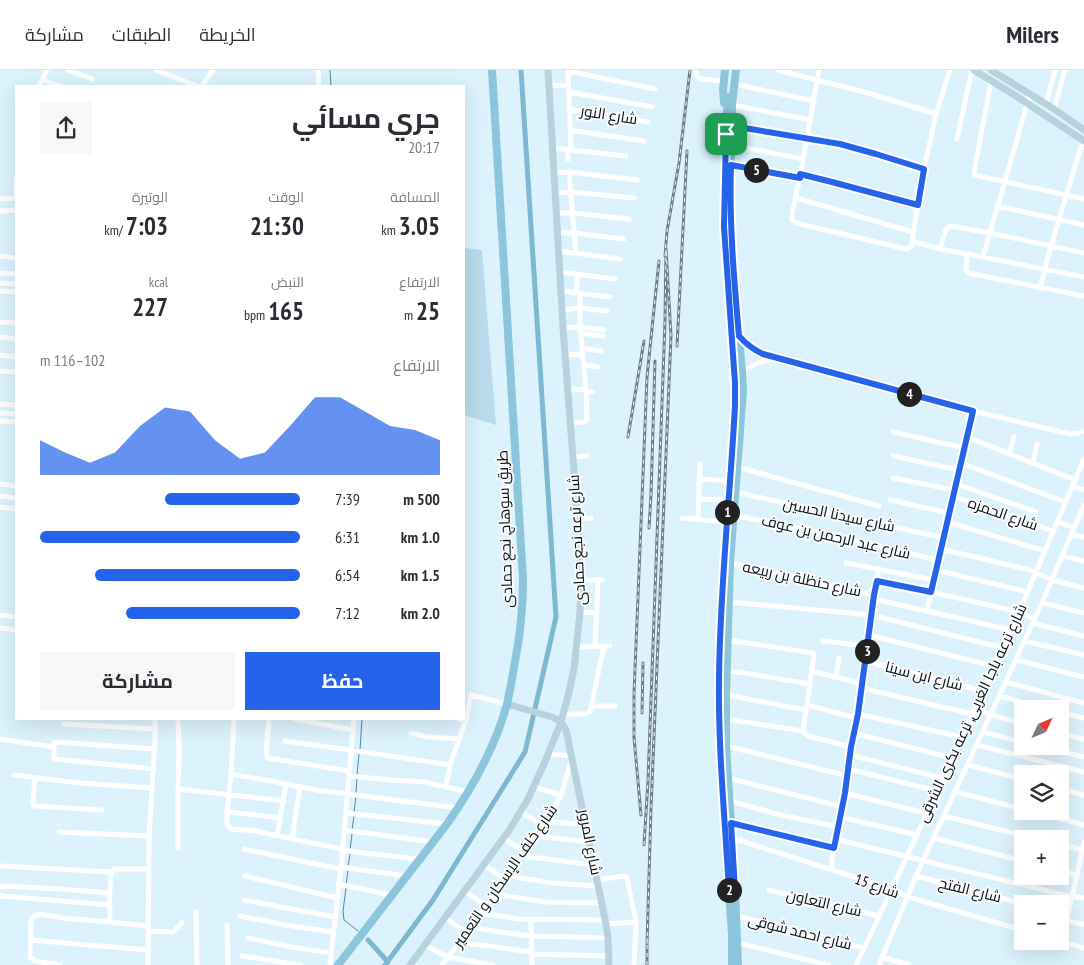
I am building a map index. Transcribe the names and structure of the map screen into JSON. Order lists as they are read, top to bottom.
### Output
{
  "streets": {
    "main road": ["طريق سوهاج, نجع حمادى"],
    "street": [
      "شارع النور",
      "شارع الحمزه",
      "شارع سيدنا الحسين",
      "شارع عبد الرحمن بن عوف",
      "شارع ترعه نجع حمادى",
      "شارع حنظلة بن ربيعه",
      "شارع ابن سينا",
      "شارع ترعه باجا الغربى, ترعه بكرى الشرقى",
      "شارع المرور",
      "شارع خلف الإسكان و التعمير",
      "شارع 15",
      "شارع الفتح",
      "شارع التعاون",
      "شارع احمد شوقى"
    ]
  },
  "crossings": [
    ["شارع الحمزه", "شارع ترعه باجا الغربى, ترعه بكرى الشرقى"],
    ["شارع ترعه نجع حمادى", "شارع المرور"],
    ["شارع حنظلة بن ربيعه", "شارع ترعه باجا الغربى, ترعه بكرى الشرقى"],
    ["شارع ابن سينا", "شارع ترعه باجا الغربى, ترعه بكرى الشرقى"],
    ["شارع ترعه باجا الغربى, ترعه بكرى الشرقى", "شارع 15"],
    ["شارع ترعه باجا الغربى, ترعه بكرى الشرقى", "شارع التعاون"],
    ["شارع ترعه باجا الغربى, ترعه بكرى الشرقى", "شارع احمد شوقى"],
    ["شارع المرور", "شارع خلف الإسكان و التعمير"]
  ],
  "north": "top right",
  "page": {
    "header": "Milers",
    "nav": ["الخريطة", "الطبقات", "مشاركة"],
    "heading": ["جري مسائي", "20:17"],
    "pins": [
      "5",
      "4",
      "1",
      "3",
      "2"
    ],
    "stats": [
      ["المسافة", "3.05 km"],
      ["الوقت", "21:30"],
      ["الوتيرة", "7:03 /km"],
      ["الارتفاع", "25 m"],
      ["النبض", "165 bpm"],
      ["kcal", "227"]
    ],
    "chart": ["الارتفاع", "102–116 m"],
    "list": [
      {
        "name": "500 m",
        "note": "7:39"
      },
      {
        "name": "1.0 km",
        "note": "6:31"
      },
      {
        "name": "1.5 km",
        "note": "6:54"
      },
      {
        "name": "2.0 km",
        "note": "7:12"
      }
    ],
    "buttons": ["حفظ", "مشاركة"],
    "map_buttons": ["+", "−"]
  }
}
